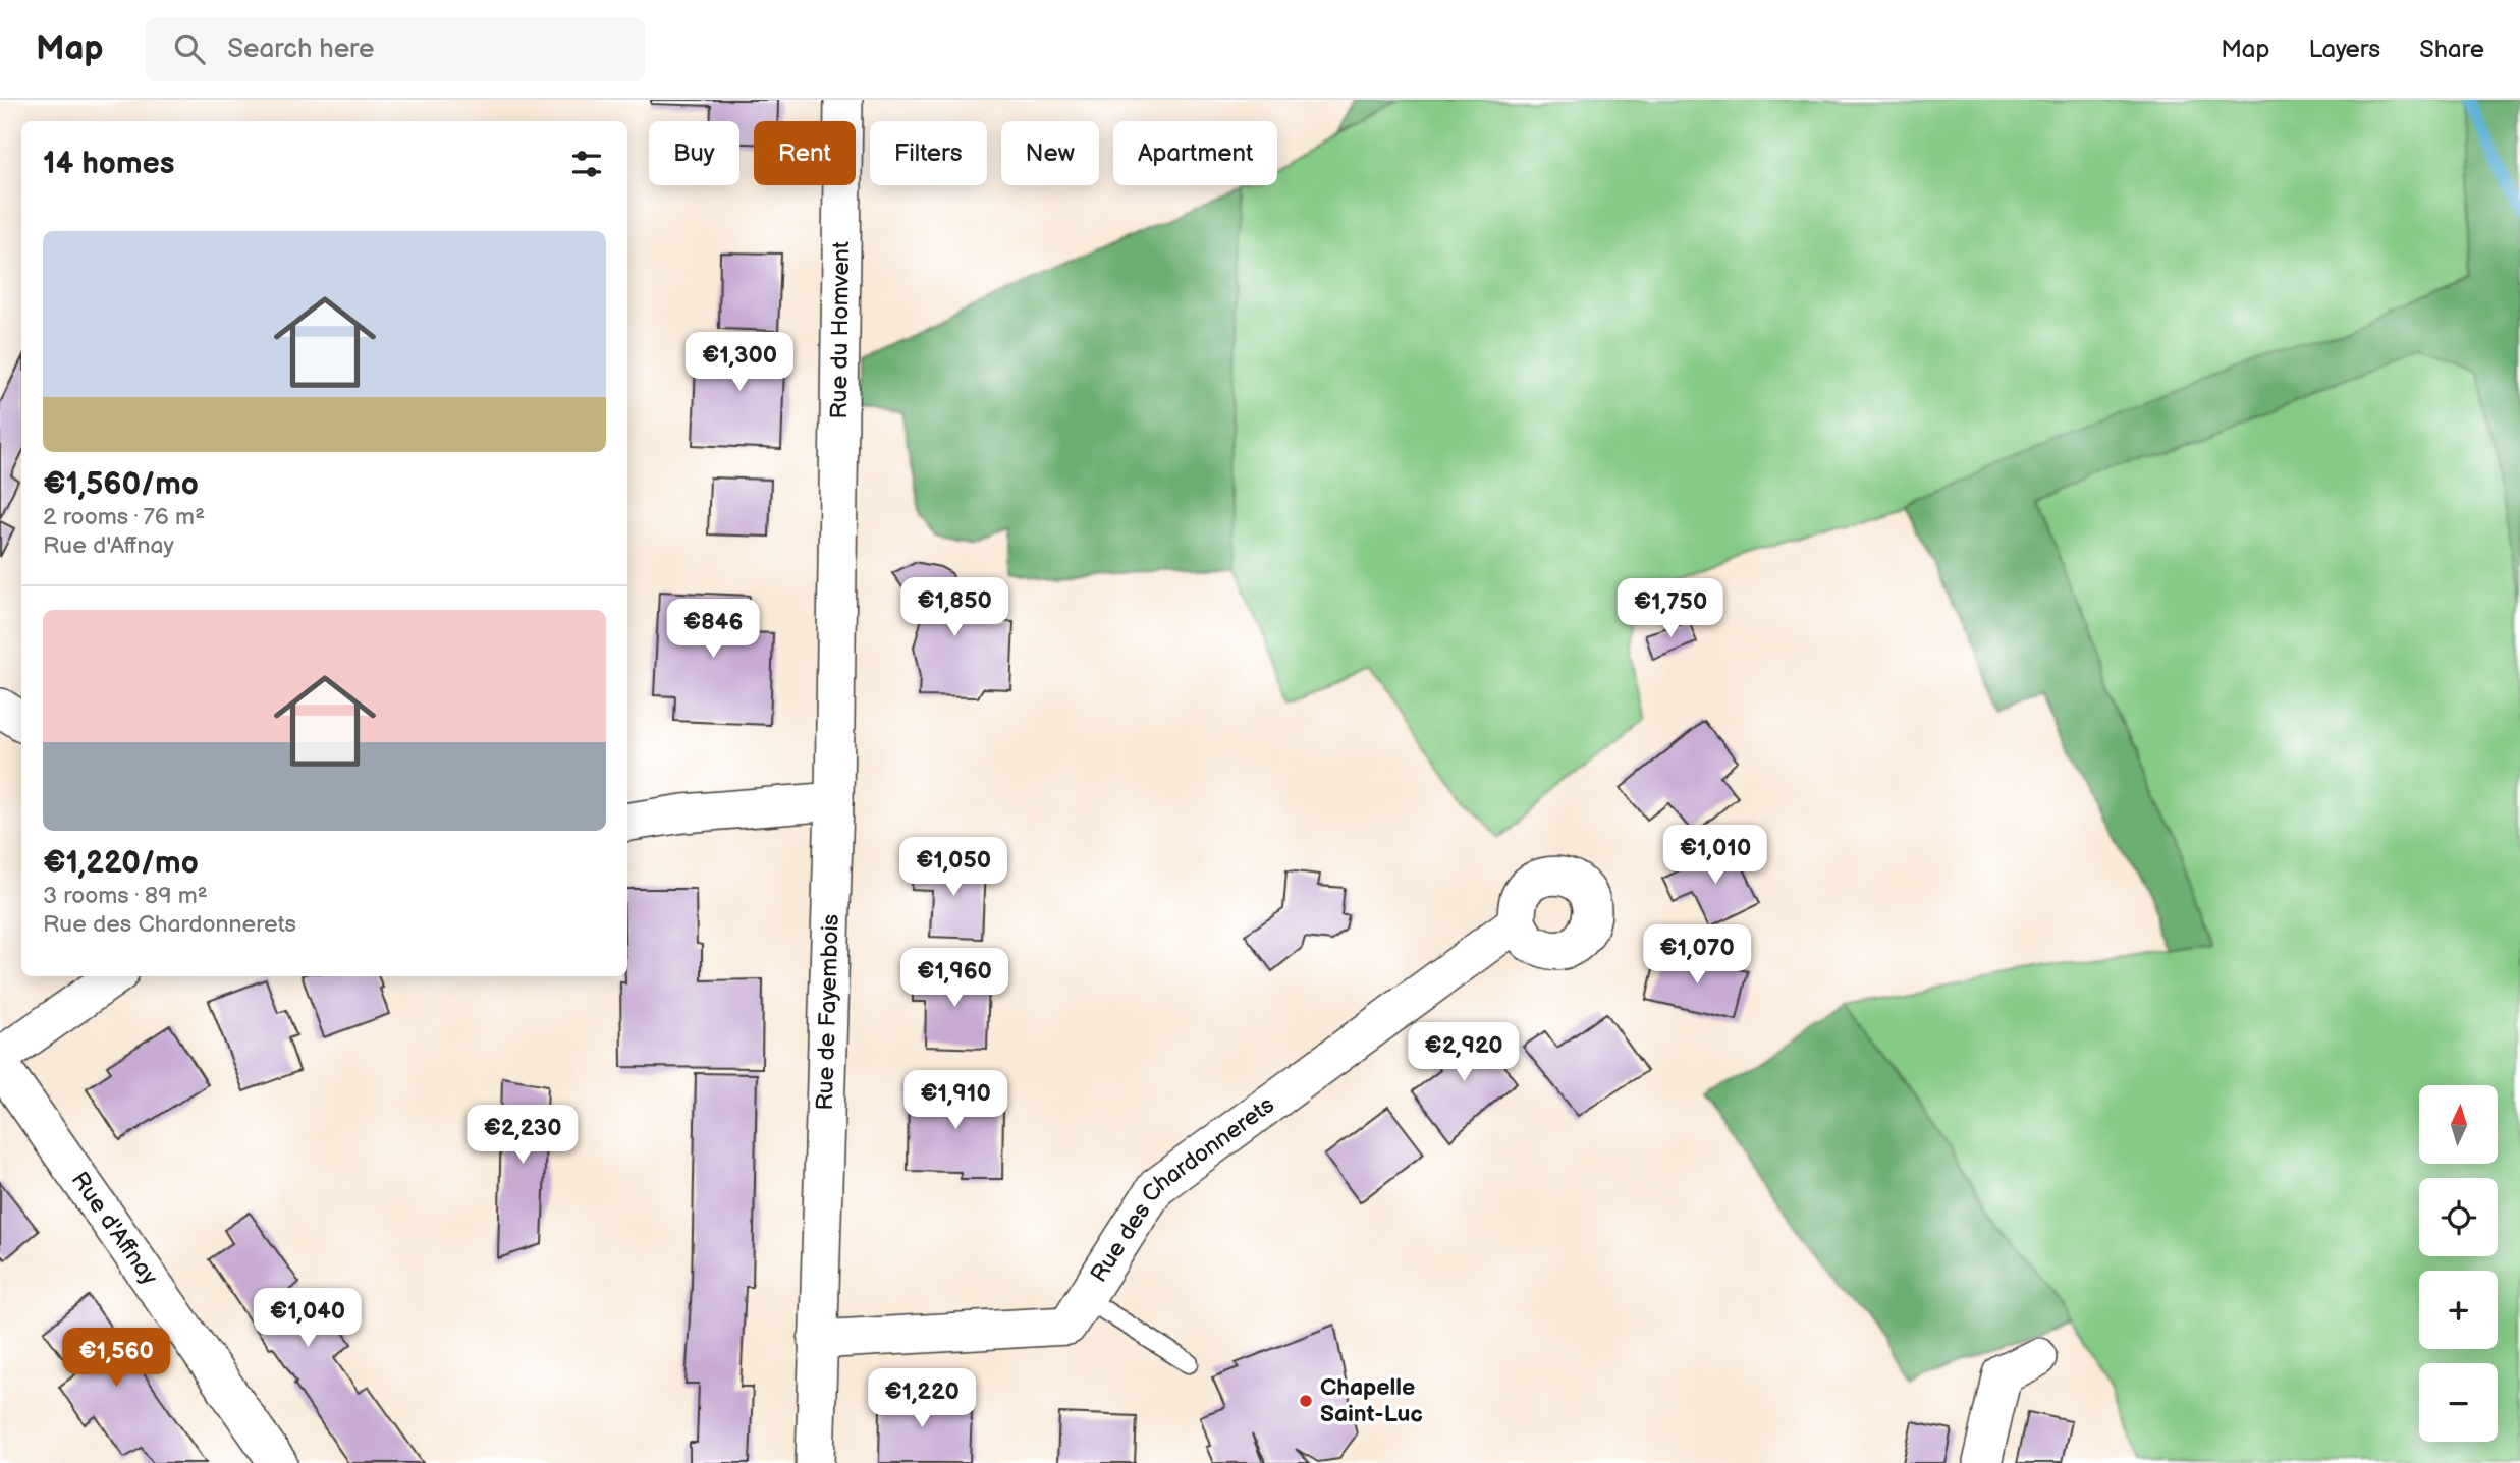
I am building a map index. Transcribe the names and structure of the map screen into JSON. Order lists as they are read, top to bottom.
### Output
{
  "streets": {
    "street": [
      "Rue du Homvent",
      "Rue de Fayembois",
      "Rue des Chardonnerets",
      "Rue d'Affnay"
    ]
  },
  "crossings": [
    ["Rue du Homvent", "Rue de Fayembois"],
    ["Rue de Fayembois", "Rue des Chardonnerets"]
  ],
  "places": ["Chapelle Saint-Luc"],
  "north": "top",
  "page": {
    "header": "Map",
    "search": "Search here",
    "nav": ["Map", "Layers", "Share"],
    "chip": [
      "Buy",
      "Rent",
      "Filters",
      "New",
      "Apartment"
    ],
    "heading": "14 homes",
    "list": [
      {
        "name": "€1,560/mo",
        "note": "2 rooms · 76 m² · Rue d'Affnay"
      },
      {
        "name": "€1,220/mo",
        "note": "3 rooms · 89 m² · Rue des Chardonnerets"
      }
    ],
    "price": [
      "€1,300",
      "€1,850",
      "€1,750",
      "€846",
      "€1,010",
      "€1,050",
      "€1,070",
      "€1,960",
      "€2,920",
      "€1,910",
      "€2,230",
      "€1,040",
      "€1,560",
      "€1,220"
    ],
    "map_buttons": ["+", "−"]
  }
}
